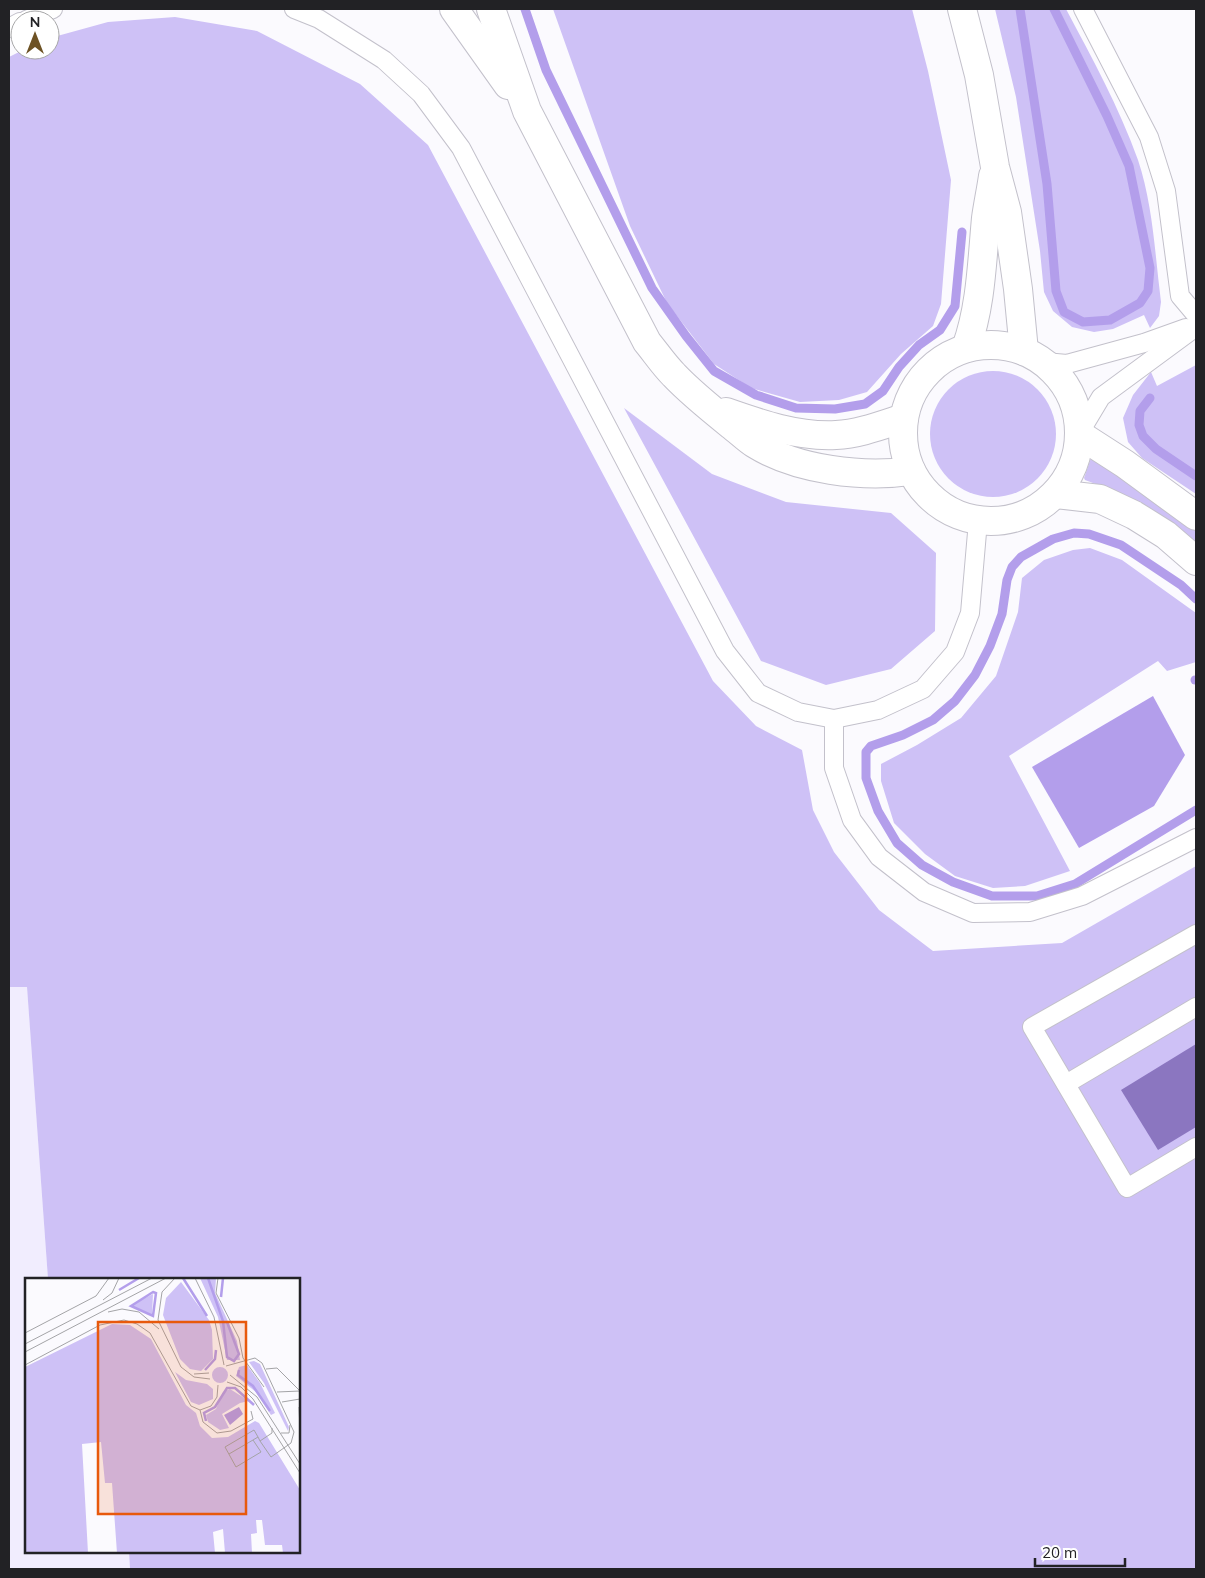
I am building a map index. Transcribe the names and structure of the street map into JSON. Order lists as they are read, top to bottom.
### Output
{
  "scale_bar": "20 m",
  "north": "top"
}
